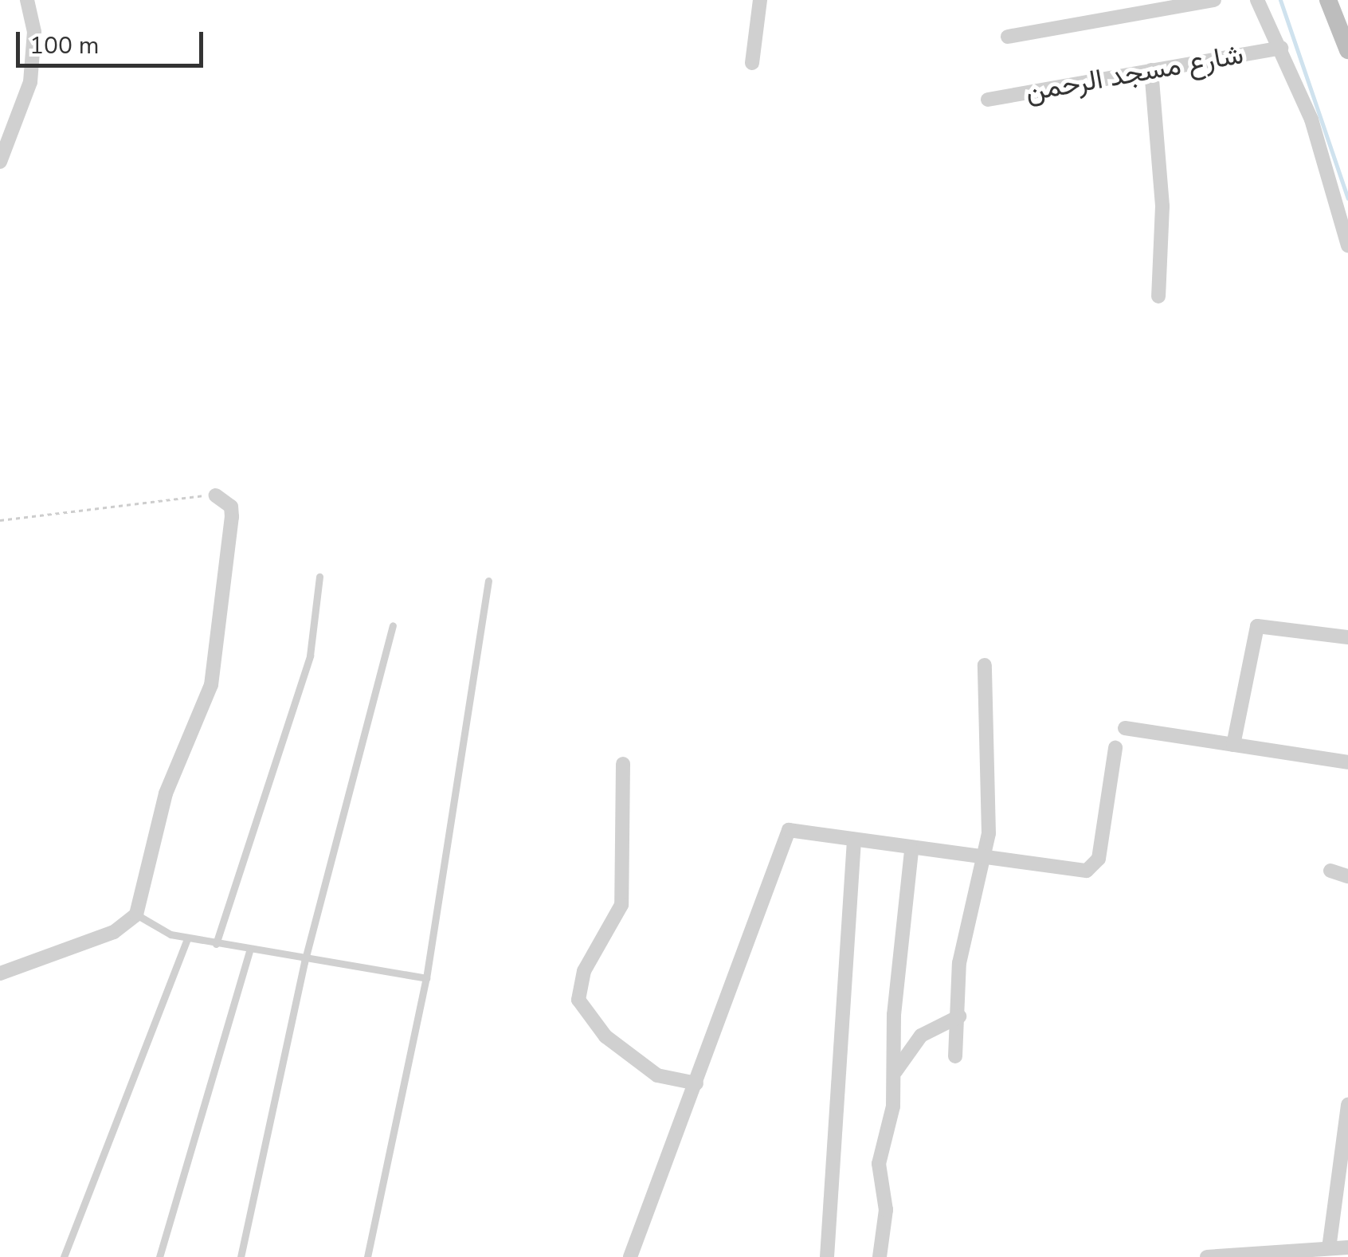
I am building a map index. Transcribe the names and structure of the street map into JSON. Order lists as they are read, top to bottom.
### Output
{
  "streets": {
    "street": ["شارع مسجد الرحمن"]
  },
  "scale_bar": "100 m"
}
